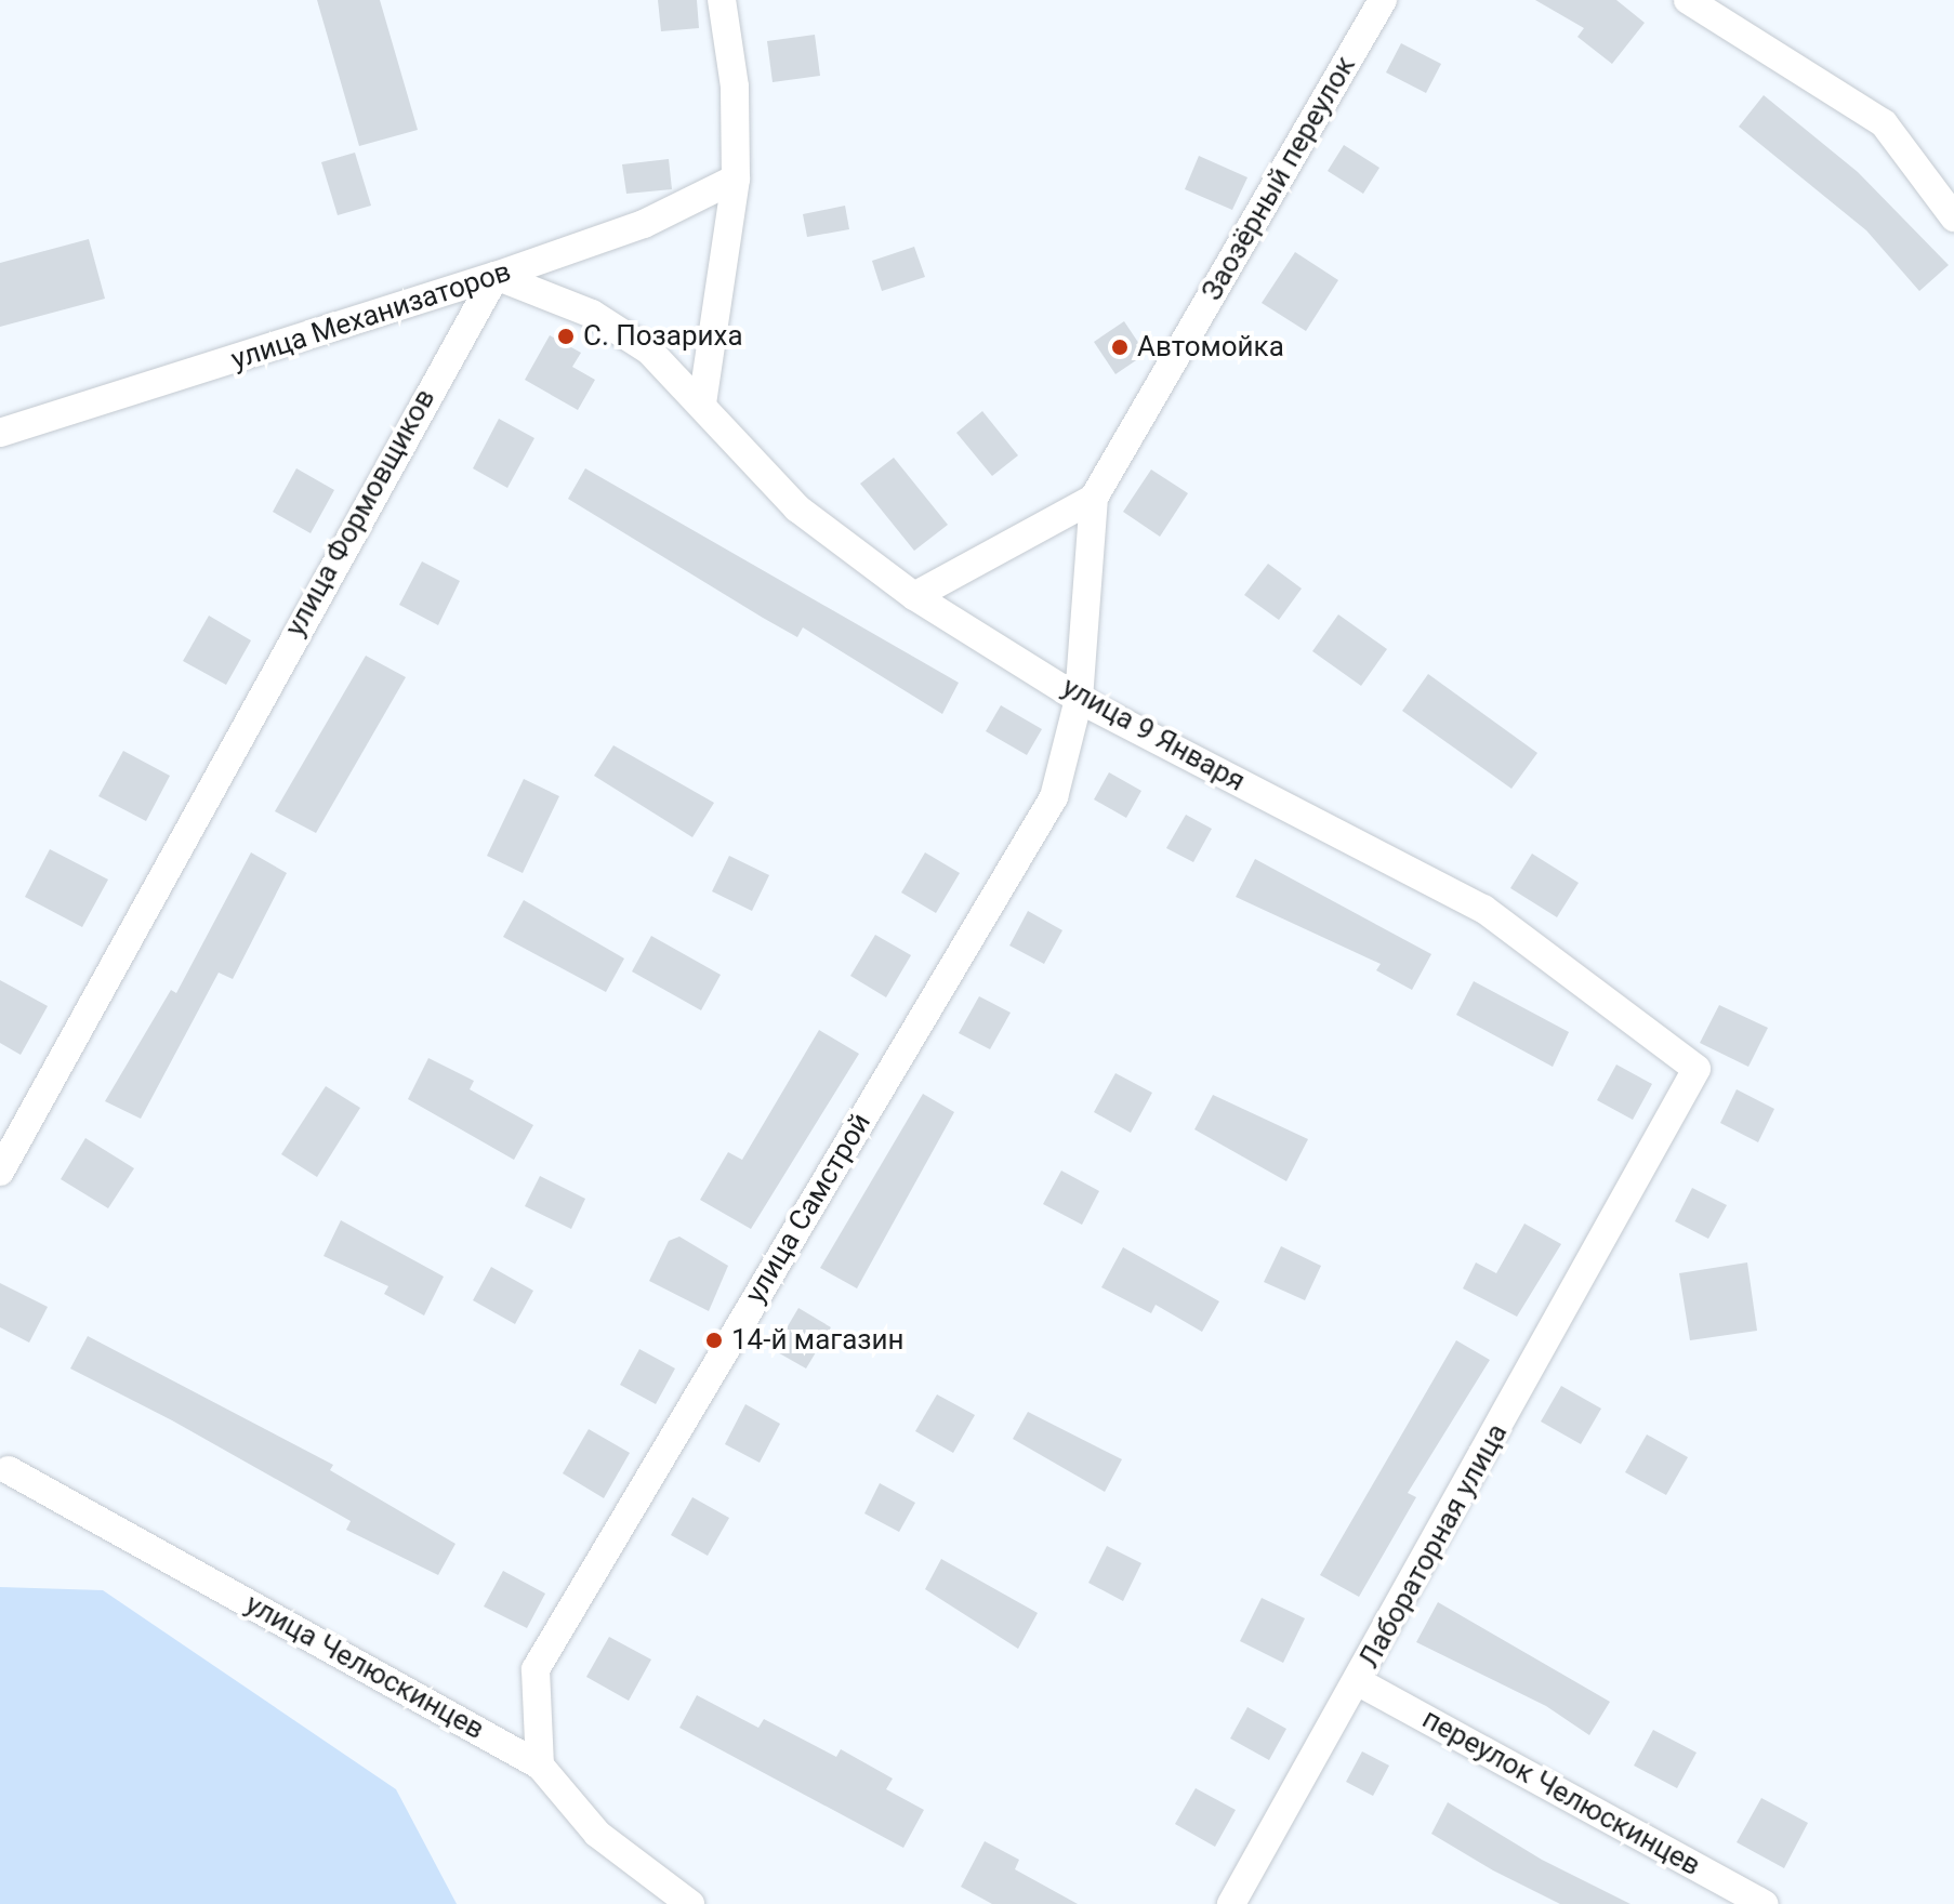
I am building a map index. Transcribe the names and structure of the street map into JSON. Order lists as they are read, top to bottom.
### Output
{
  "streets": {
    "street": [
      "Заозёрный переулок",
      "улица Механизаторов",
      "улица Формовщиков",
      "улица 9 Января",
      "улица Самстрой",
      "Лабораторная улица",
      "улица Челюскинцев",
      "переулок Челюскинцев"
    ]
  },
  "crossings": [
    ["Заозёрный переулок", "улица 9 Января"],
    ["Заозёрный переулок", "улица Самстрой"],
    ["улица Механизаторов", "улица Формовщиков"],
    ["улица Механизаторов", "улица 9 Января"],
    ["улица Формовщиков", "улица 9 Января"],
    ["улица 9 Января", "улица Самстрой"],
    ["улица 9 Января", "Лабораторная улица"],
    ["улица Самстрой", "улица Челюскинцев"],
    ["Лабораторная улица", "переулок Челюскинцев"]
  ],
  "places": ["С. Позариха", "Автомойка", "14-й магазин"]
}
